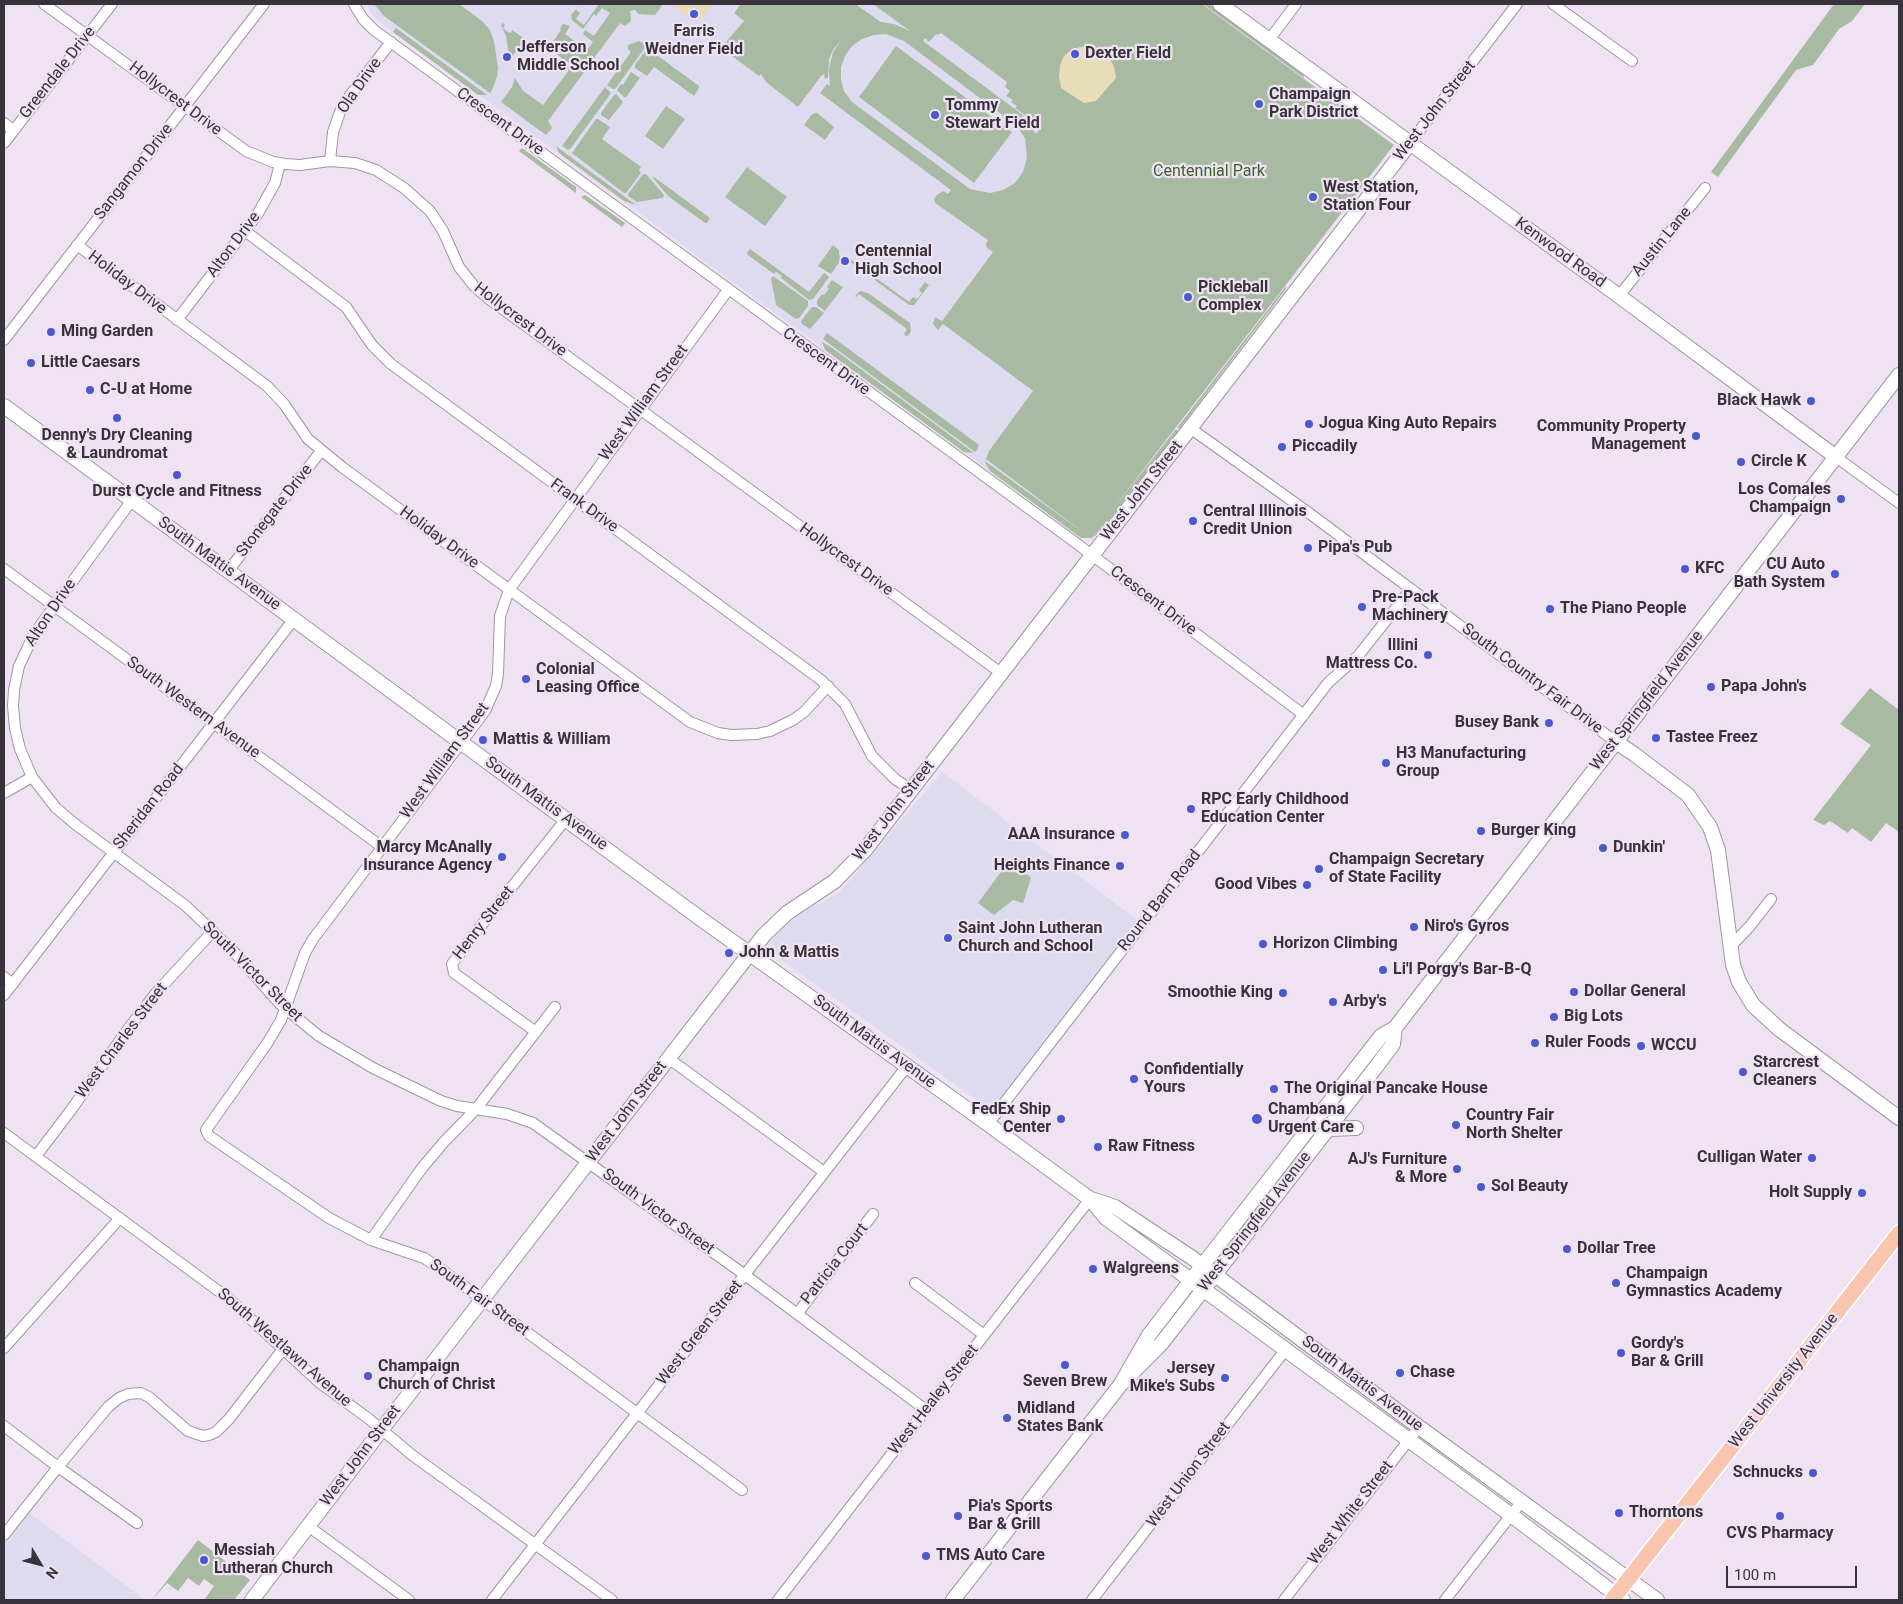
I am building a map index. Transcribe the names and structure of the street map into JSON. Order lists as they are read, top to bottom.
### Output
{
  "streets": {
    "main road": [
      "West John Street",
      "Kenwood Road",
      "South Mattis Avenue",
      "South Country Fair Drive",
      "West Springfield Avenue",
      "West University Avenue"
    ],
    "street": [
      "Greendale Drive",
      "Ola Drive",
      "Hollycrest Drive",
      "Crescent Drive",
      "Sangamon Drive",
      "Austin Lane",
      "Alton Drive",
      "Holiday Drive",
      "West William Street",
      "Frank Drive",
      "Stonegate Drive",
      "South Western Avenue",
      "Sheridan Road",
      "Round Barn Road",
      "Henry Street",
      "South Victor Street",
      "West Charles Street",
      "Patricia Court",
      "South Fair Street",
      "West Green Street",
      "South Westlawn Avenue",
      "West Healey Street",
      "West Union Street",
      "West White Street"
    ]
  },
  "crossings": [
    ["Greendale Drive", "Hollycrest Drive"],
    ["Ola Drive", "Hollycrest Drive"],
    ["Ola Drive", "Crescent Drive"],
    ["Hollycrest Drive", "West John Street"],
    ["Hollycrest Drive", "Sangamon Drive"],
    ["Hollycrest Drive", "Alton Drive"],
    ["Hollycrest Drive", "West William Street"],
    ["West John Street", "Crescent Drive"],
    ["West John Street", "Kenwood Road"],
    ["West John Street", "Frank Drive"],
    ["West John Street", "South Mattis Avenue"],
    ["West John Street", "South Country Fair Drive"],
    ["West John Street", "South Victor Street"],
    ["West John Street", "South Fair Street"],
    ["West John Street", "South Westlawn Avenue"],
    ["Crescent Drive", "West William Street"],
    ["Crescent Drive", "Round Barn Road"],
    ["Sangamon Drive", "Holiday Drive"],
    ["Austin Lane", "Kenwood Road"],
    ["Alton Drive", "Holiday Drive"],
    ["Alton Drive", "Frank Drive"],
    ["Alton Drive", "South Mattis Avenue"],
    ["Alton Drive", "South Western Avenue"],
    ["Alton Drive", "Sheridan Road"],
    ["Alton Drive", "South Victor Street"],
    ["Kenwood Road", "West Springfield Avenue"],
    ["Holiday Drive", "West William Street"],
    ["Holiday Drive", "Frank Drive"],
    ["Holiday Drive", "Stonegate Drive"],
    ["West William Street", "Frank Drive"],
    ["West William Street", "South Mattis Avenue"],
    ["West William Street", "South Western Avenue"],
    ["West William Street", "South Victor Street"],
    ["West William Street", "South Fair Street"],
    ["Stonegate Drive", "South Mattis Avenue"],
    ["South Mattis Avenue", "West Springfield Avenue"],
    ["South Mattis Avenue", "Sheridan Road"],
    ["South Mattis Avenue", "Round Barn Road"],
    ["South Mattis Avenue", "Henry Street"],
    ["South Mattis Avenue", "West Green Street"],
    ["South Mattis Avenue", "West University Avenue"],
    ["South Mattis Avenue", "West Healey Street"],
    ["South Mattis Avenue", "West Union Street"],
    ["South Mattis Avenue", "West White Street"],
    ["South Country Fair Drive", "West Springfield Avenue"],
    ["South Country Fair Drive", "Round Barn Road"],
    ["South Western Avenue", "Sheridan Road"],
    ["Sheridan Road", "South Victor Street"],
    ["South Victor Street", "West Charles Street"],
    ["South Victor Street", "Patricia Court"],
    ["South Victor Street", "West Green Street"],
    ["South Victor Street", "West Healey Street"],
    ["West Charles Street", "South Westlawn Avenue"],
    ["South Fair Street", "West Green Street"],
    ["West Green Street", "South Westlawn Avenue"]
  ],
  "parks": ["Centennial Park"],
  "places": [
    "Farris Weidner Field",
    "Dexter Field",
    "Jefferson Middle School",
    "Champaign Park District",
    "Tommy Stewart Field",
    "West Station, Station Four",
    "Centennial High School",
    "Pickleball Complex",
    "Ming Garden",
    "Little Caesars",
    "C-U at Home",
    "Black Hawk",
    "Denny's Dry Cleaning & Laundromat",
    "Jogua King Auto Repairs",
    "Community Property Management",
    "Piccadily",
    "Circle K",
    "Durst Cycle and Fitness",
    "Los Comales Champaign",
    "Central Illinois Credit Union",
    "Pipa's Pub",
    "KFC",
    "CU Auto Bath System",
    "Pre-Pack Machinery",
    "The Piano People",
    "Illini Mattress Co.",
    "Colonial Leasing Office",
    "Papa John's",
    "Busey Bank",
    "Tastee Freez",
    "Mattis & William",
    "H3 Manufacturing Group",
    "RPC Early Childhood Education Center",
    "Burger King",
    "AAA Insurance",
    "Dunkin'",
    "Marcy McAnally Insurance Agency",
    "Heights Finance",
    "Champaign Secretary of State Facility",
    "Good Vibes",
    "Niro's Gyros",
    "Saint John Lutheran Church and School",
    "Horizon Climbing",
    "John & Mattis",
    "Li'l Porgy's Bar-B-Q",
    "Dollar General",
    "Smoothie King",
    "Arby's",
    "Big Lots",
    "Ruler Foods",
    "WCCU",
    "Starcrest Cleaners",
    "Confidentially Yours",
    "The Original Pancake House",
    "FedEx Ship Center",
    "Chambana Urgent Care",
    "Country Fair North Shelter",
    "Raw Fitness",
    "Culligan Water",
    "AJ's Furniture & More",
    "Sol Beauty",
    "Holt Supply",
    "Dollar Tree",
    "Walgreens",
    "Champaign Gymnastics Academy",
    "Gordy's Bar & Grill",
    "Seven Brew",
    "Chase",
    "Champaign Church of Christ",
    "Jersey Mike's Subs",
    "Midland States Bank",
    "Schnucks",
    "Thorntons",
    "Pia's Sports Bar & Grill",
    "CVS Pharmacy",
    "TMS Auto Care",
    "Messiah Lutheran Church"
  ],
  "scale_bar": "100 m",
  "north": "bottom right"
}
